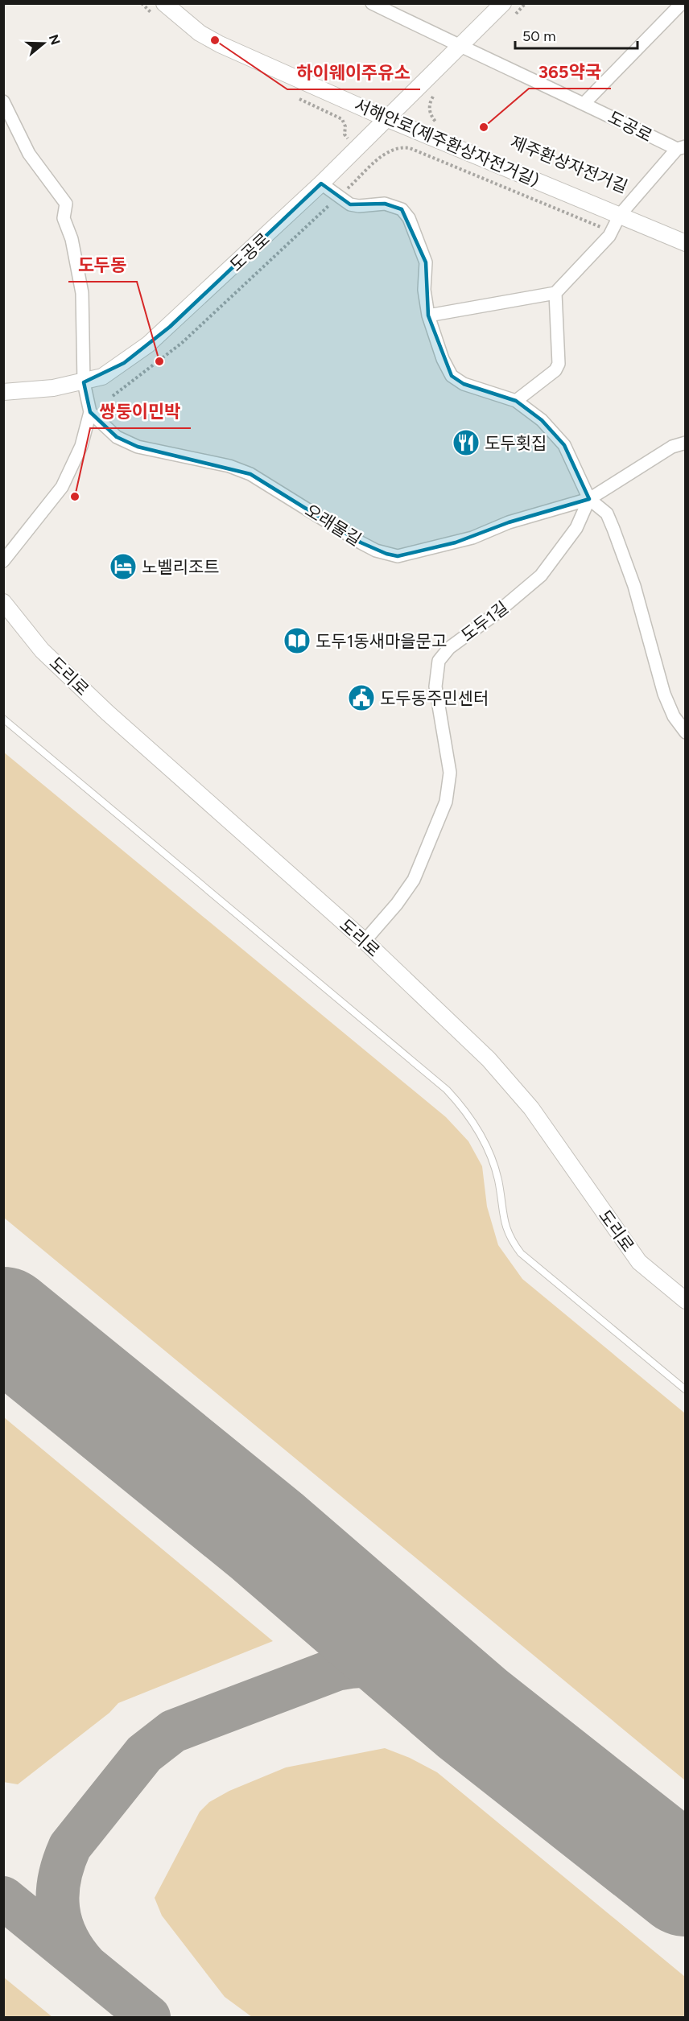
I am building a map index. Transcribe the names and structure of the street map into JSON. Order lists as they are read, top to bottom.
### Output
{
  "streets": {
    "street": [
      "도공로",
      "서해안로(제주환상자전거길)",
      "오래물길",
      "도두1길",
      "도리로"
    ]
  },
  "crossings": [
    ["도공로", "서해안로(제주환상자전거길)"],
    ["오래물길", "도두1길"],
    ["도두1길", "도리로"]
  ],
  "places": {
    "other": [
      "하이웨이주유소",
      "365약국",
      "도두동",
      "쌍둥이민박"
    ],
    "restaurant": ["도두횟집"],
    "hotel": ["노벨리조트"],
    "library": ["도두1동새마을문고"],
    "public building": ["도두동주민센터"]
  },
  "scale_bar": "50 m",
  "north": "right"
}
